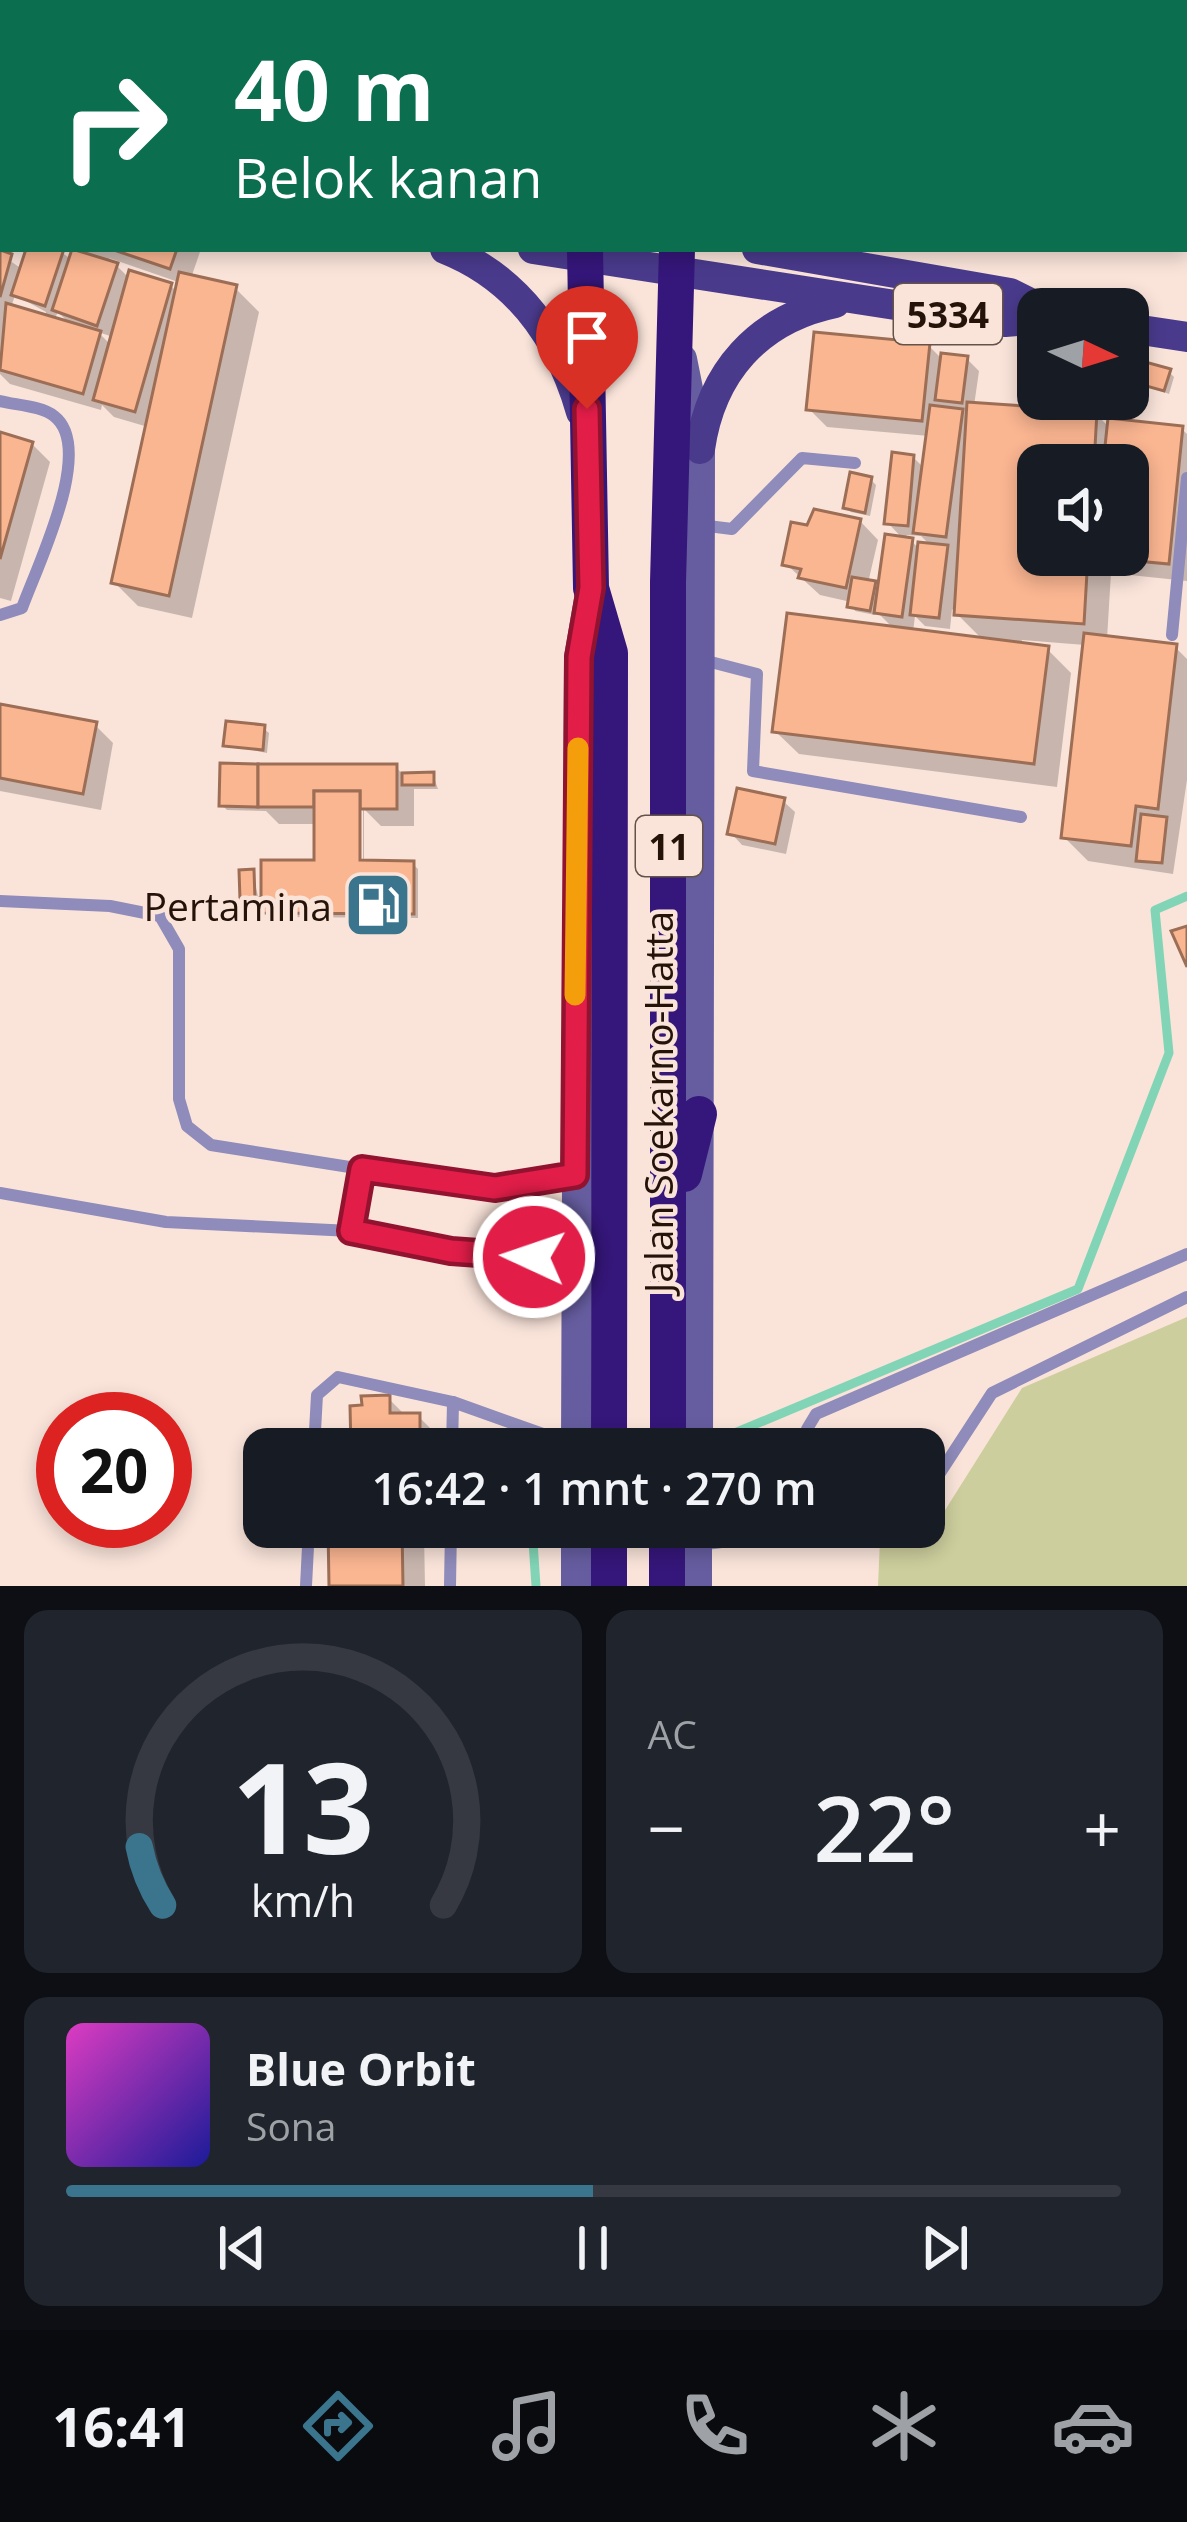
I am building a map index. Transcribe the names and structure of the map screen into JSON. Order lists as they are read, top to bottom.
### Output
{
  "streets": {
    "highway": ["11", "Jalan Soekarno-Hatta"],
    "main road": ["5334"]
  },
  "crossings": [
    ["5334", "Jalan Soekarno-Hatta"]
  ],
  "places": {
    "fuel station": ["Pertamina"]
  },
  "north": "right",
  "page": {
    "turn": ["40 m", "Belok kanan"],
    "limit": "20",
    "trip": "16:42 · 1 mnt · 270 m",
    "tile": "AC",
    "heat": ["−", "22°", "+"],
    "song": ["Blue Orbit", "Sona"],
    "tabs": "16:41",
    "gauge": ["13", "km/h"]
  }
}
